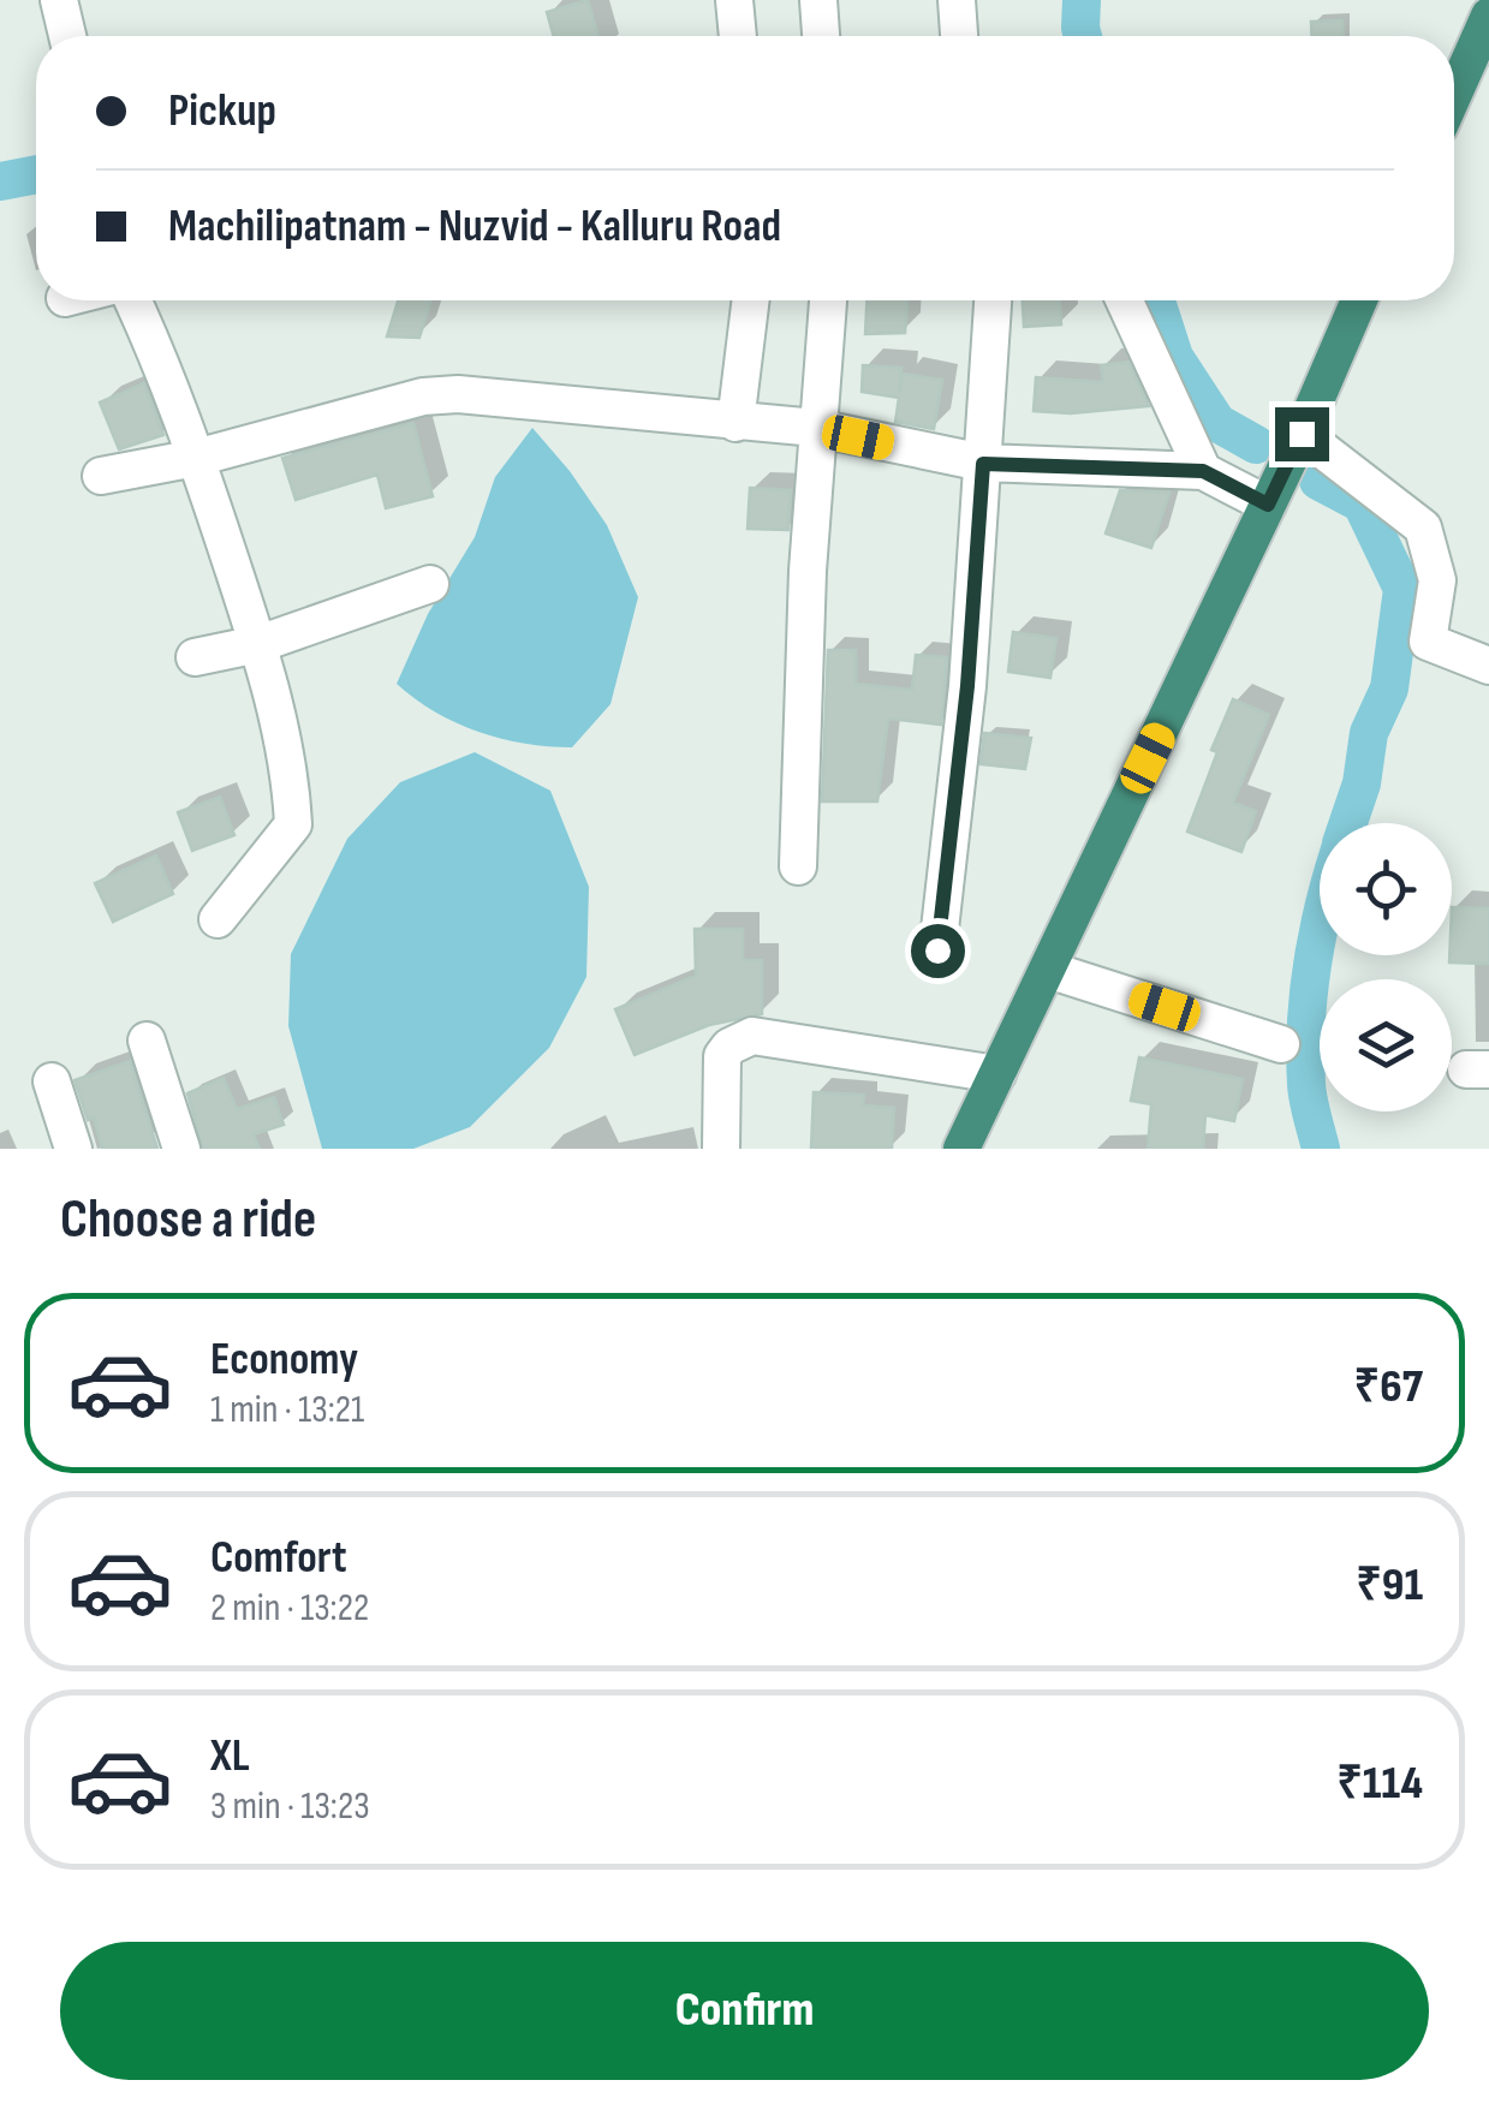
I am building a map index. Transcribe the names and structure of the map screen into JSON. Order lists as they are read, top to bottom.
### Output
{
  "page": {
    "banner": ["Pickup", "Machilipatnam - Nuzvid - Kalluru Road"],
    "heading": "Choose a ride",
    "list": [
      {
        "name": "Economy",
        "note": "1 min · 13:21",
        "value": "₹67"
      },
      {
        "name": "Comfort",
        "note": "2 min · 13:22",
        "value": "₹91"
      },
      {
        "name": "XL",
        "note": "3 min · 13:23",
        "value": "₹114"
      }
    ],
    "buttons": "Confirm"
  }
}
